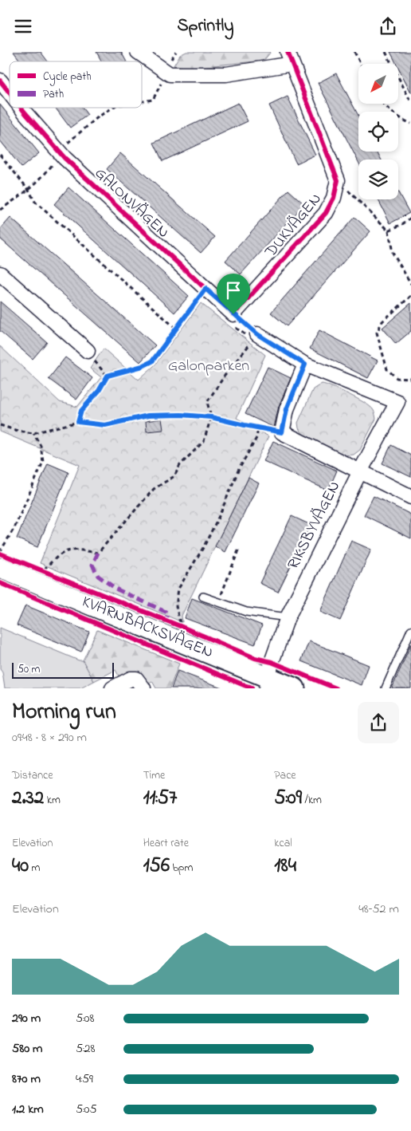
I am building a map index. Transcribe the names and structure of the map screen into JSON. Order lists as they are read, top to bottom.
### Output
{
  "streets": {
    "street": [
      "GALONVÄGEN",
      "DUKVÄGEN",
      "RIKSBYVÄGEN",
      "KVARNBACKSVÄGEN"
    ]
  },
  "crossings": [
    ["GALONVÄGEN", "DUKVÄGEN"],
    ["RIKSBYVÄGEN", "KVARNBACKSVÄGEN"]
  ],
  "parks": ["Galonparken"],
  "legend": ["Cycle path", "Path"],
  "scale_bar": "50 m",
  "north": "bottom left",
  "page": {
    "header": "Sprintly",
    "scale": "50 m",
    "heading": ["Morning run", "09:48 · 8 × 290 m"],
    "stats": [
      ["Distance", "2.32 km"],
      ["Time", "11:57"],
      ["Pace", "5:09 /km"],
      ["Elevation", "40 m"],
      ["Heart rate", "156 bpm"],
      ["kcal", "184"]
    ],
    "chart": ["Elevation", "48–52 m"],
    "list": [
      {
        "name": "290 m",
        "note": "5:08"
      },
      {
        "name": "580 m",
        "note": "5:28"
      },
      {
        "name": "870 m",
        "note": "4:59"
      },
      {
        "name": "1.2 km",
        "note": "5:05"
      }
    ]
  }
}
